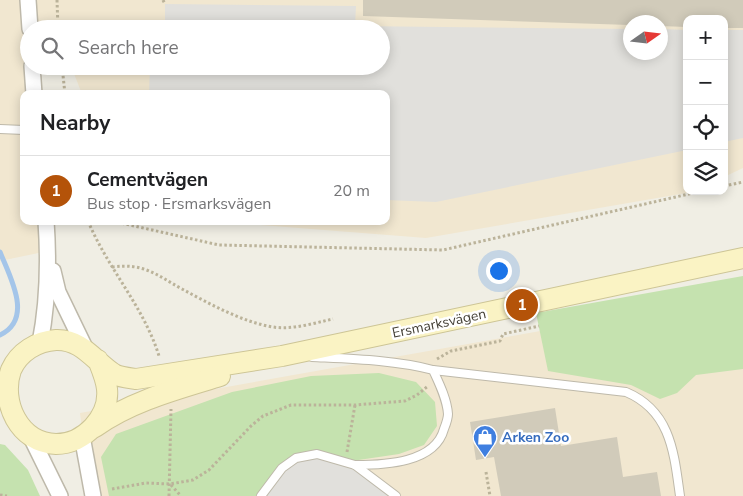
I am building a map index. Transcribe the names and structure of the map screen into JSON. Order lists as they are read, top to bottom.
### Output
{
  "streets": {
    "main road": ["Ersmarksvägen"]
  },
  "places": {
    "shop": ["Arken Zoo"]
  },
  "north": "right",
  "page": {
    "map_buttons": ["+", "−"],
    "search": "Search here",
    "heading": "Nearby",
    "list": [
      {
        "mark": "1",
        "name": "Cementvägen",
        "note": "Bus stop · Ersmarksvägen",
        "value": "20 m"
      }
    ],
    "pins": "1"
  }
}
